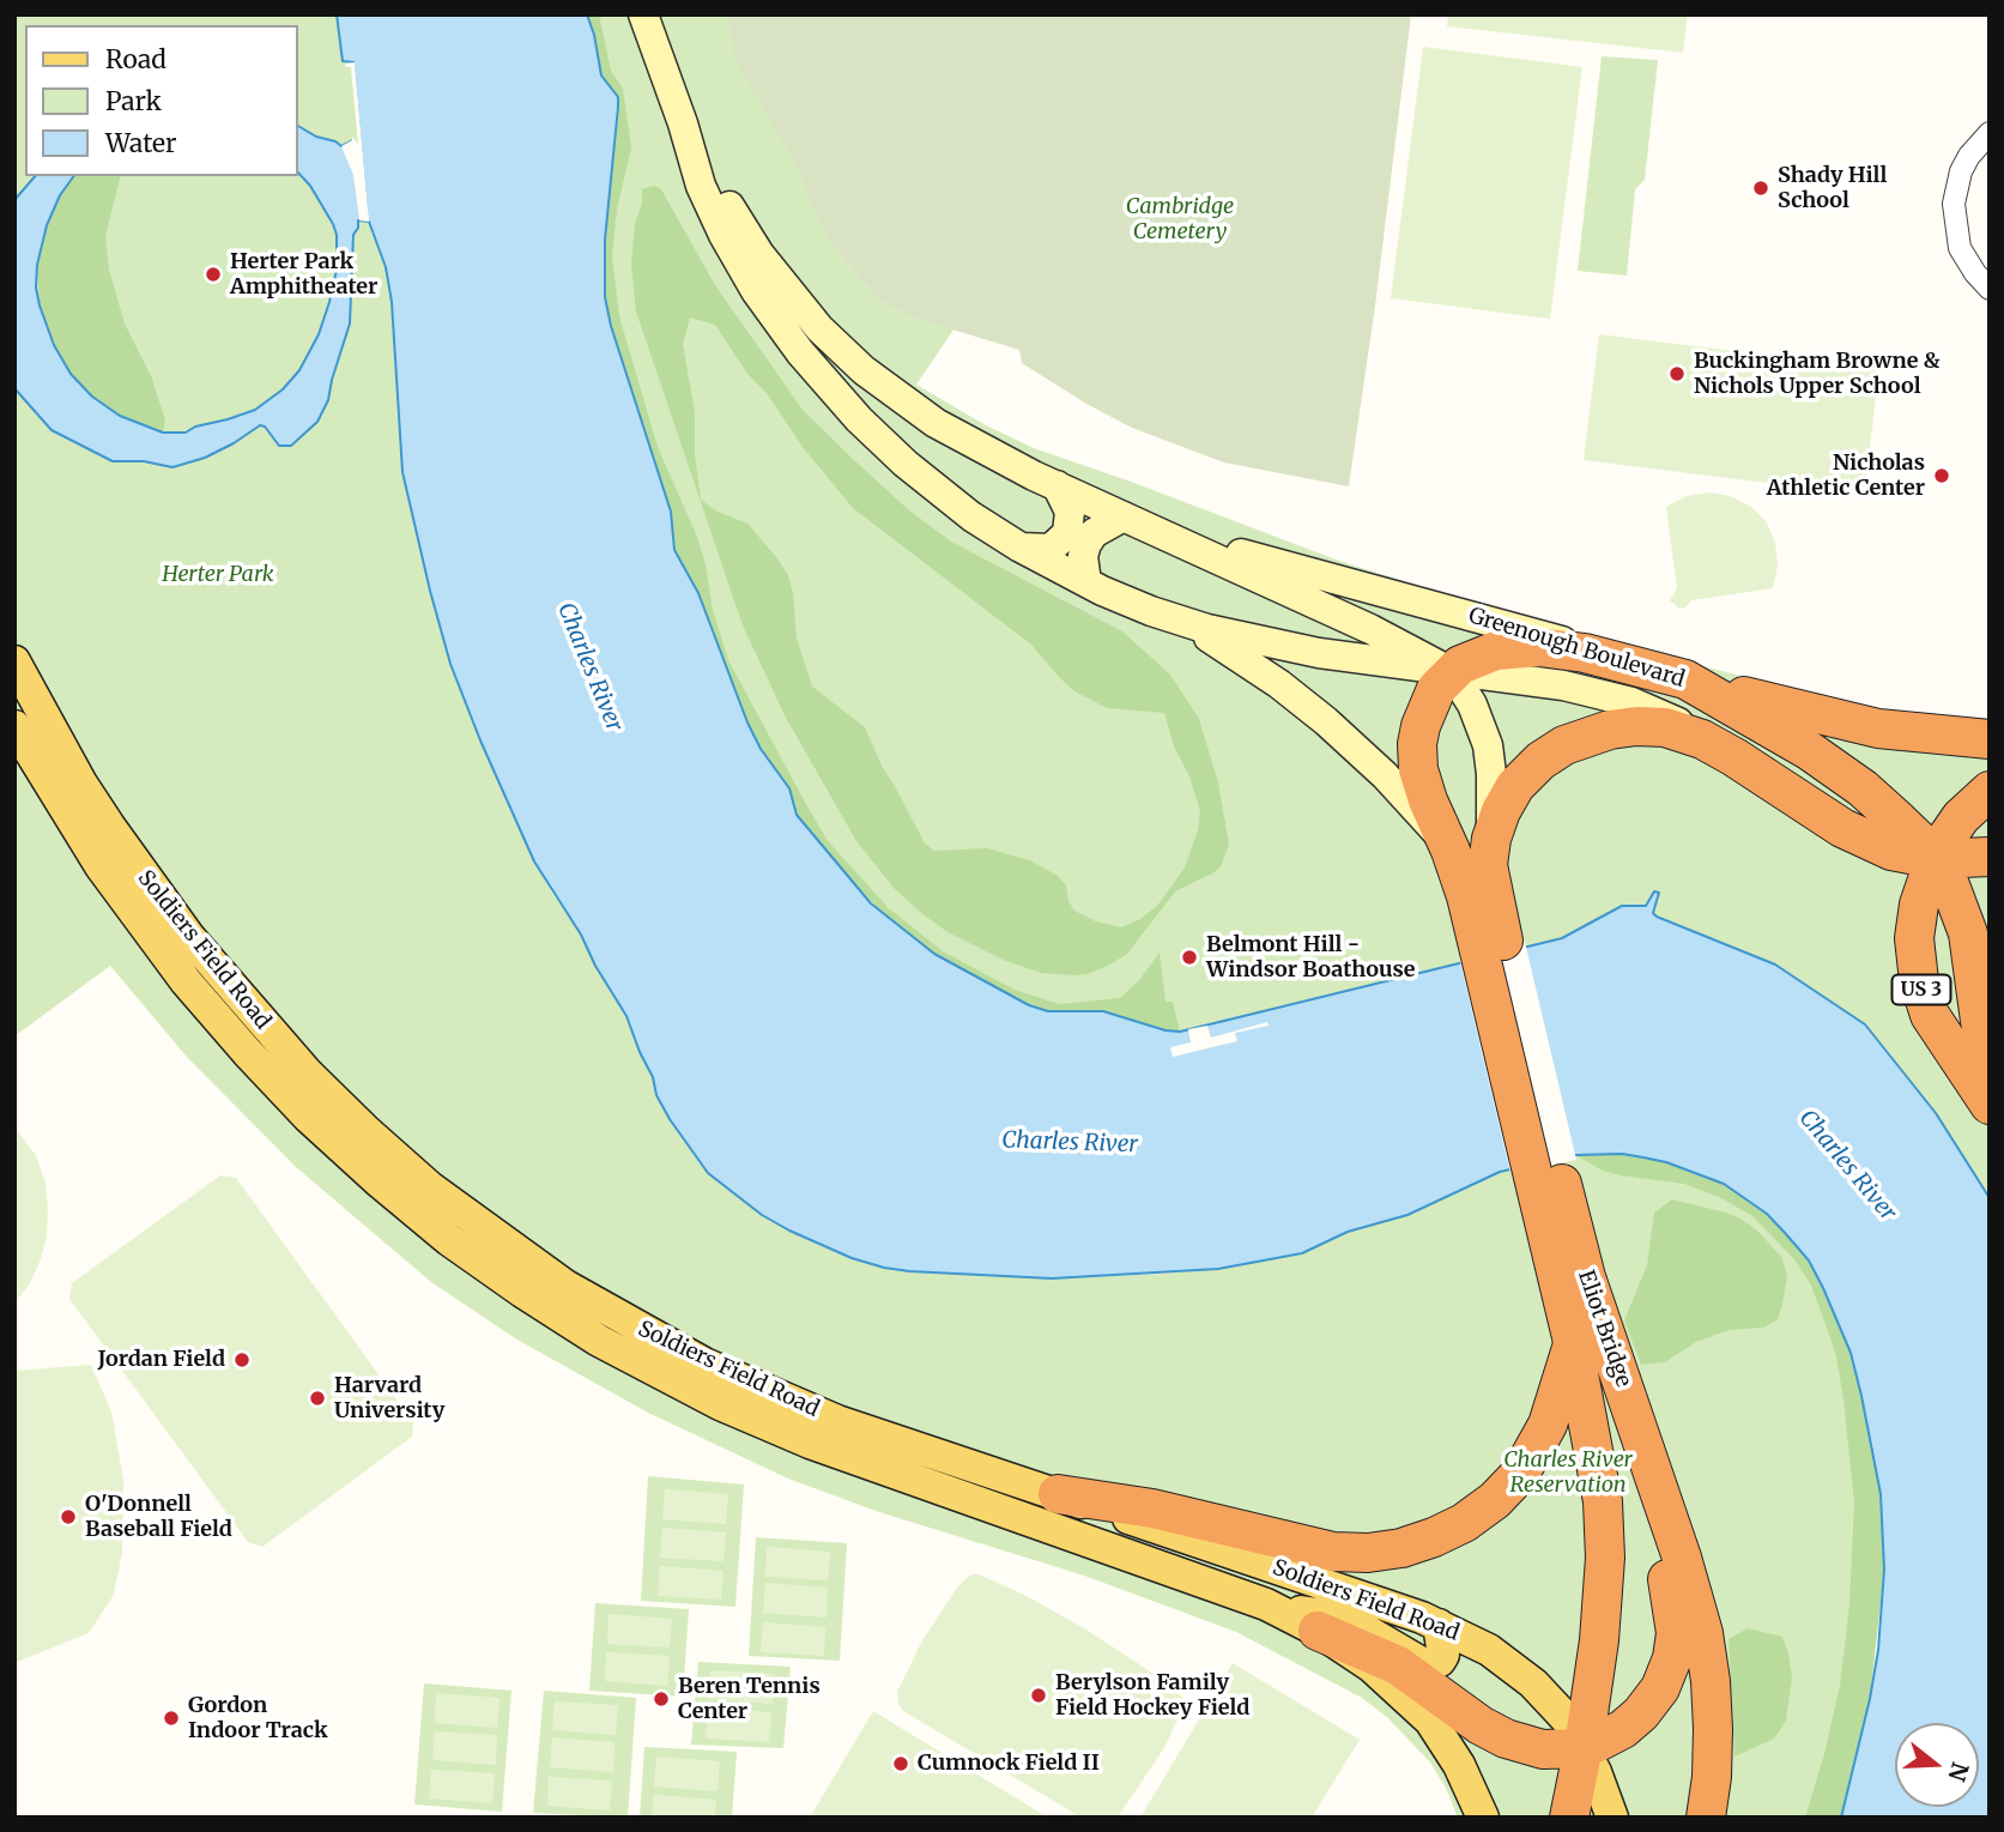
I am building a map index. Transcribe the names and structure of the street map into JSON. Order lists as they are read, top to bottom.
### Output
{
  "streets": {
    "highway": ["Greenough Boulevard", "US 3", "Eliot Bridge"],
    "main road": ["Soldiers Field Road"]
  },
  "crossings": [
    ["Greenough Boulevard", "US 3"],
    ["Soldiers Field Road", "Eliot Bridge"]
  ],
  "water": ["Charles River"],
  "parks": ["Cambridge Cemetery", "Herter Park", "Charles River Reservation"],
  "places": [
    "Shady Hill School",
    "Herter Park Amphitheater",
    "Buckingham Browne & Nichols Upper School",
    "Nicholas Athletic Center",
    "Belmont Hill - Windsor Boathouse",
    "Jordan Field",
    "Harvard University",
    "O'Donnell Baseball Field",
    "Berylson Family Field Hockey Field",
    "Beren Tennis Center",
    "Gordon Indoor Track",
    "Cumnock Field II"
  ],
  "legend": ["Road", "Park", "Water"],
  "north": "right"
}
